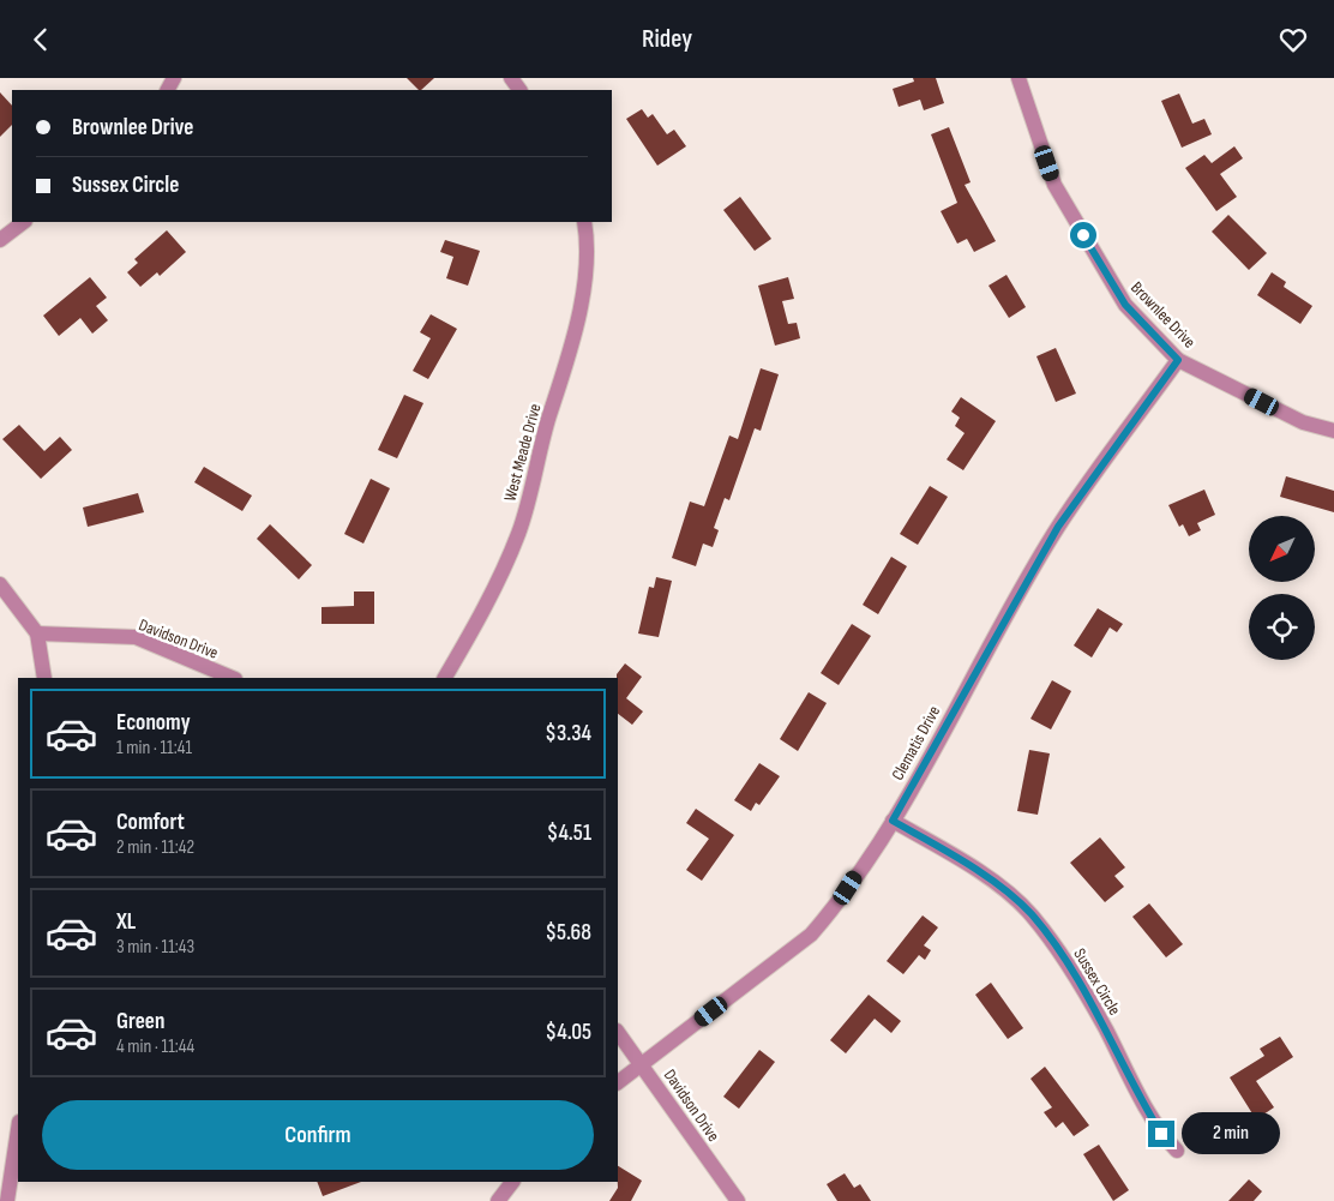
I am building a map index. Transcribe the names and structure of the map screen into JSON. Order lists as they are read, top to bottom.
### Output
{
  "streets": {
    "street": [
      "Brownlee Drive",
      "West Meade Drive",
      "Davidson Drive",
      "Clematis Drive",
      "Sussex Circle"
    ]
  },
  "crossings": [
    ["Brownlee Drive", "Clematis Drive"],
    ["Davidson Drive", "Clematis Drive"],
    ["Clematis Drive", "Sussex Circle"]
  ],
  "north": "bottom left",
  "page": {
    "header": "Ridey",
    "banner": ["Brownlee Drive", "Sussex Circle"],
    "list": [
      {
        "name": "Economy",
        "note": "1 min · 11:41",
        "value": "$3.34"
      },
      {
        "name": "Comfort",
        "note": "2 min · 11:42",
        "value": "$4.51"
      },
      {
        "name": "XL",
        "note": "3 min · 11:43",
        "value": "$5.68"
      },
      {
        "name": "Green",
        "note": "4 min · 11:44",
        "value": "$4.05"
      }
    ],
    "buttons": "Confirm",
    "bubble": "2 min"
  }
}
